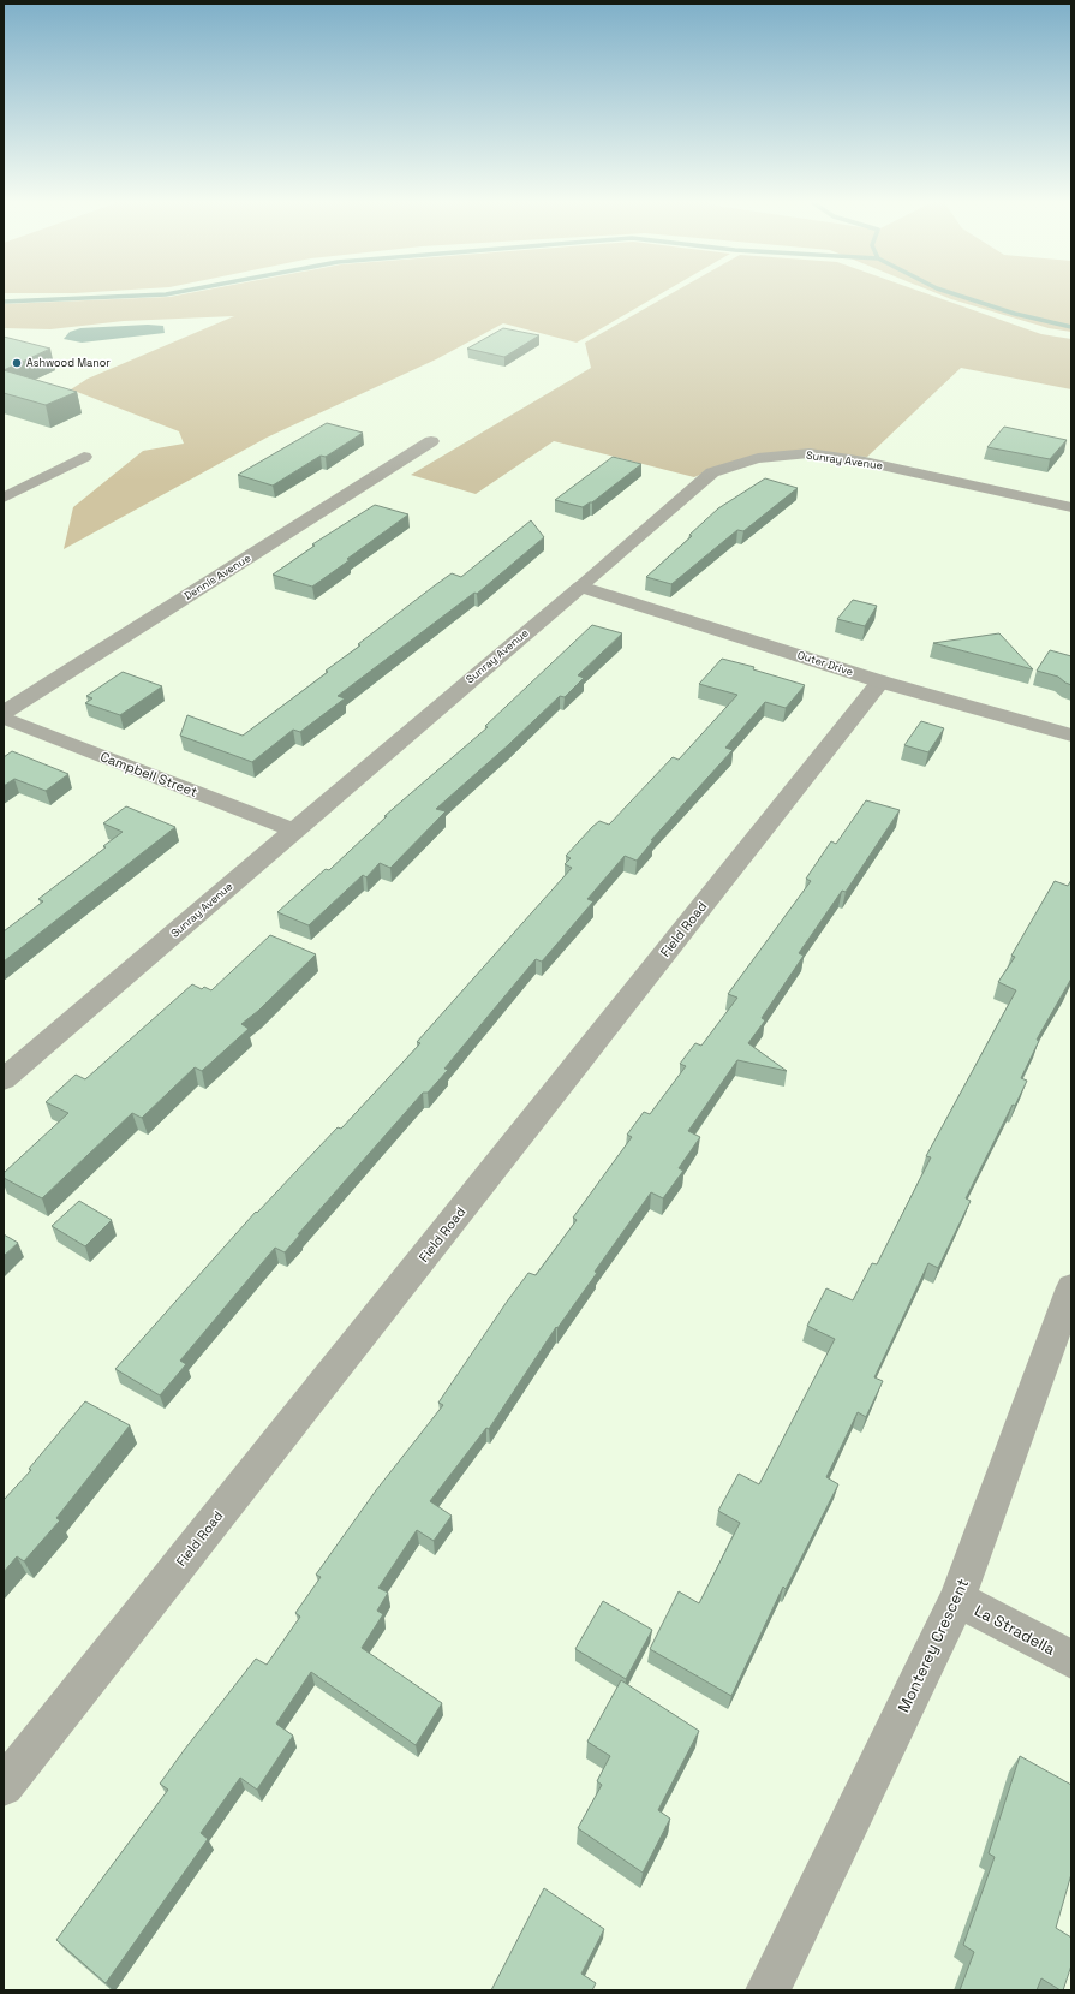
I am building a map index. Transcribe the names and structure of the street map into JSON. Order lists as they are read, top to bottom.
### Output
{
  "streets": {
    "street": [
      "Sunray Avenue",
      "Dennis Avenue",
      "Outer Drive",
      "Campbell Street",
      "Field Road",
      "La Stradella",
      "Monterey Crescent"
    ]
  },
  "crossings": [
    ["Sunray Avenue", "Outer Drive"],
    ["Sunray Avenue", "Campbell Street"],
    ["Outer Drive", "Field Road"],
    ["La Stradella", "Monterey Crescent"]
  ],
  "places": ["Ashwood Manor"]
}
